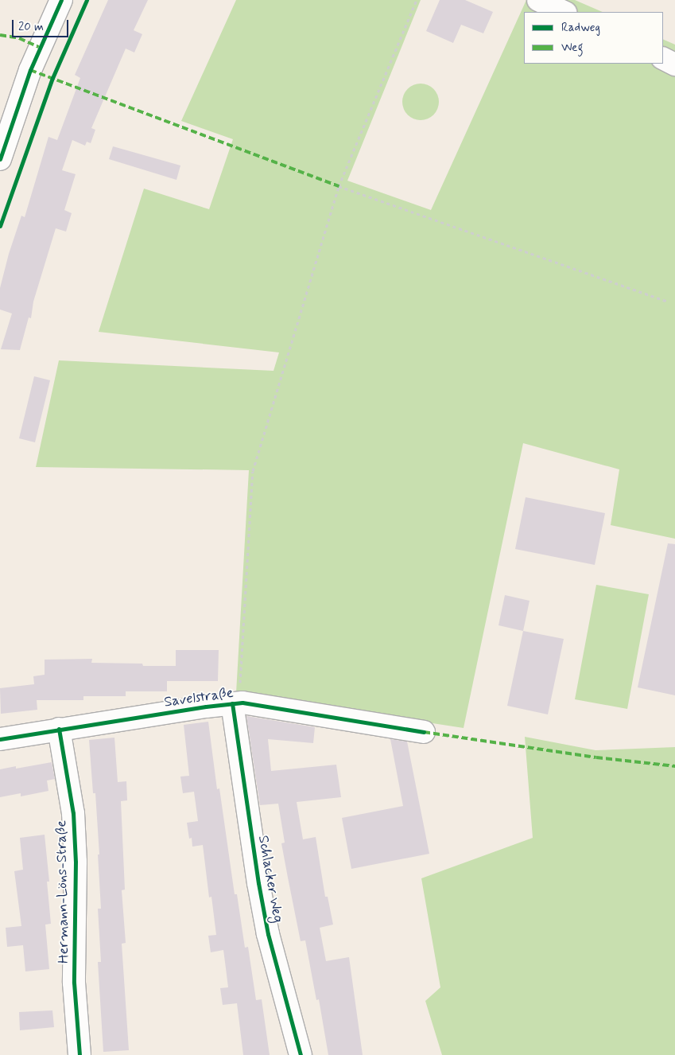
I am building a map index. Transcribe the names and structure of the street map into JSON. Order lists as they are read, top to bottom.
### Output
{
  "streets": {
    "street": ["Savelstraße", "Schlacker Weg", "Hermann-Löns-Straße"]
  },
  "crossings": [
    ["Savelstraße", "Schlacker Weg"],
    ["Savelstraße", "Hermann-Löns-Straße"]
  ],
  "legend": ["Radweg", "Weg"],
  "scale_bar": "20 m"
}
